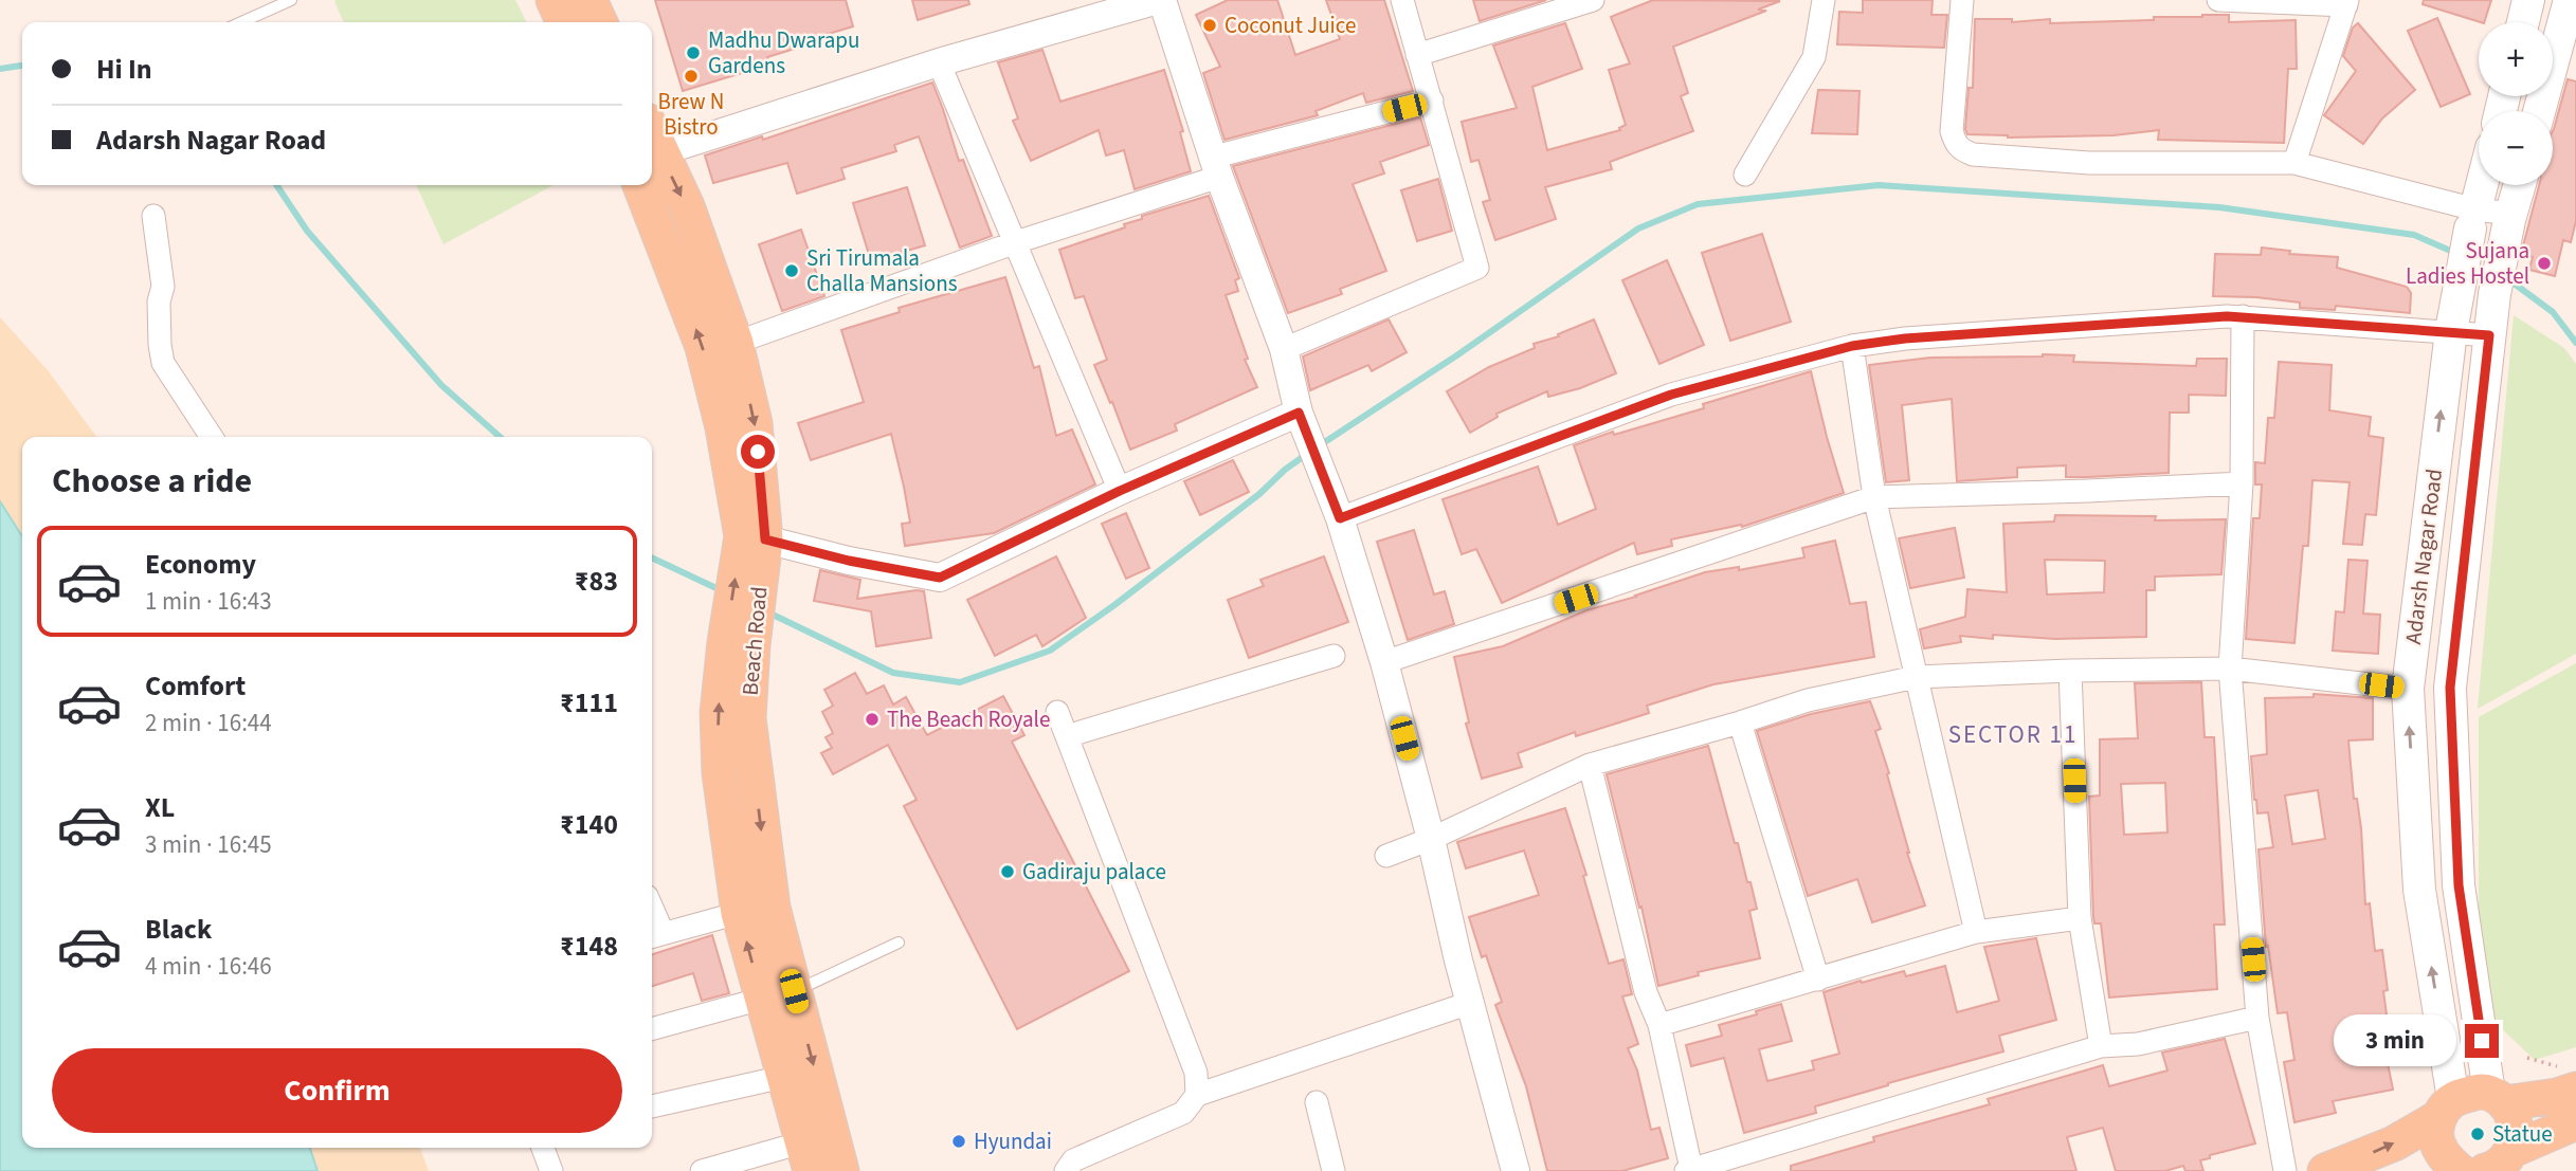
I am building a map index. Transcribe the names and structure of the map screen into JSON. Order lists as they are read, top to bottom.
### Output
{
  "streets": {
    "main road": ["Adarsh Nagar Road", "Beach Road"]
  },
  "districts": ["SECTOR 11"],
  "places": [
    "Coconut Juice",
    "Madhu Dwarapu Gardens",
    "Brew N Bistro",
    "Sujana Ladies Hostel",
    "Sri Tirumala Challa Mansions",
    "The Beach Royale",
    "Gadiraju palace",
    "Statue",
    "Hyundai"
  ],
  "page": {
    "map_buttons": ["+", "−"],
    "banner": ["Hi In", "Adarsh Nagar Road"],
    "heading": "Choose a ride",
    "list": [
      {
        "name": "Economy",
        "note": "1 min · 16:43",
        "value": "₹83"
      },
      {
        "name": "Comfort",
        "note": "2 min · 16:44",
        "value": "₹111"
      },
      {
        "name": "XL",
        "note": "3 min · 16:45",
        "value": "₹140"
      },
      {
        "name": "Black",
        "note": "4 min · 16:46",
        "value": "₹148"
      }
    ],
    "bubble": "3 min",
    "buttons": "Confirm"
  }
}
